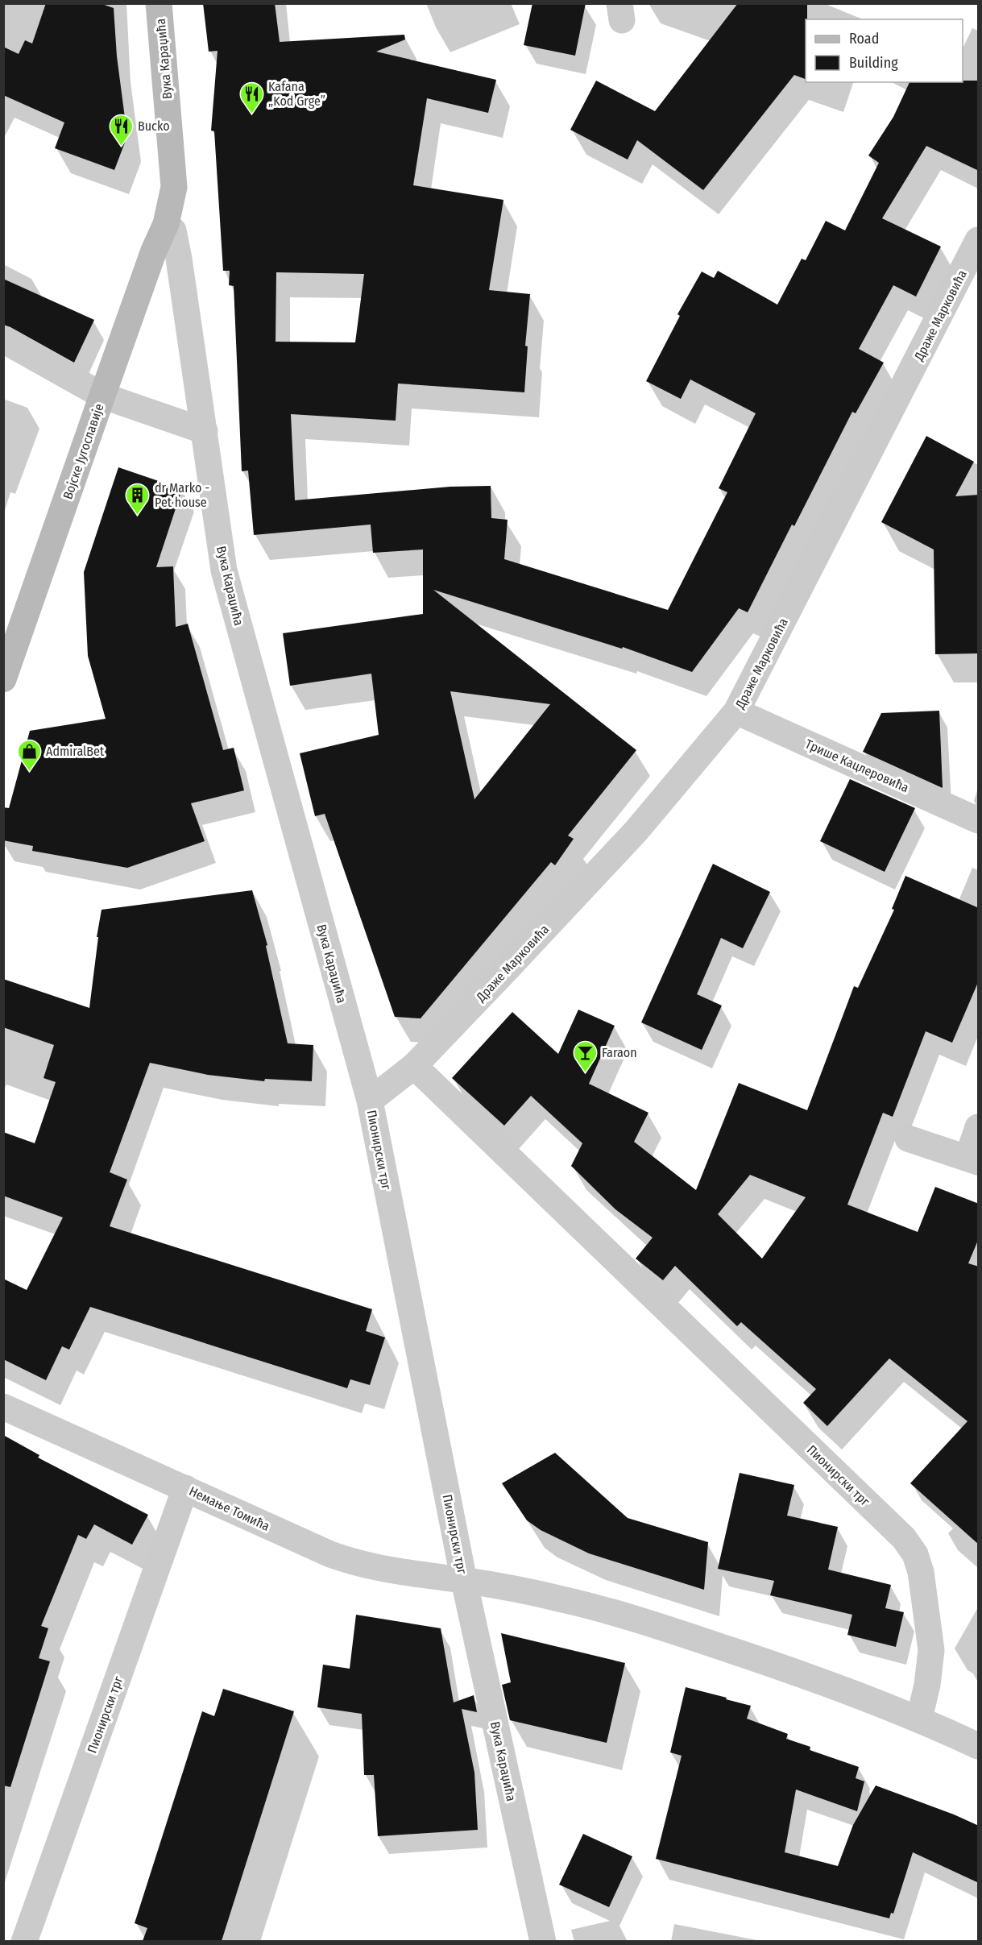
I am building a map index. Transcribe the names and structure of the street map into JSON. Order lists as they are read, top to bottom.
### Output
{
  "streets": {
    "main road": ["Вука Караџића", "Војске Југославије"],
    "street": [
      "Драже Марковића",
      "Трише Кацлеровића",
      "Пионирски трг",
      "Немање Томића"
    ]
  },
  "crossings": [
    ["Вука Караџића", "Војске Југославије"],
    ["Вука Караџића", "Пионирски трг"],
    ["Вука Караџића", "Немање Томића"],
    ["Драже Марковића", "Трише Кацлеровића"],
    ["Драже Марковића", "Пионирски трг"],
    ["Пионирски трг", "Немање Томића"]
  ],
  "places": {
    "restaurant": ["Kafana „Kod Grge”", "Bucko"],
    "building": ["dr Marko - Pet house"],
    "shop": ["AdmiralBet"],
    "bar": ["Faraon"]
  },
  "legend": ["Road", "Building"]
}
